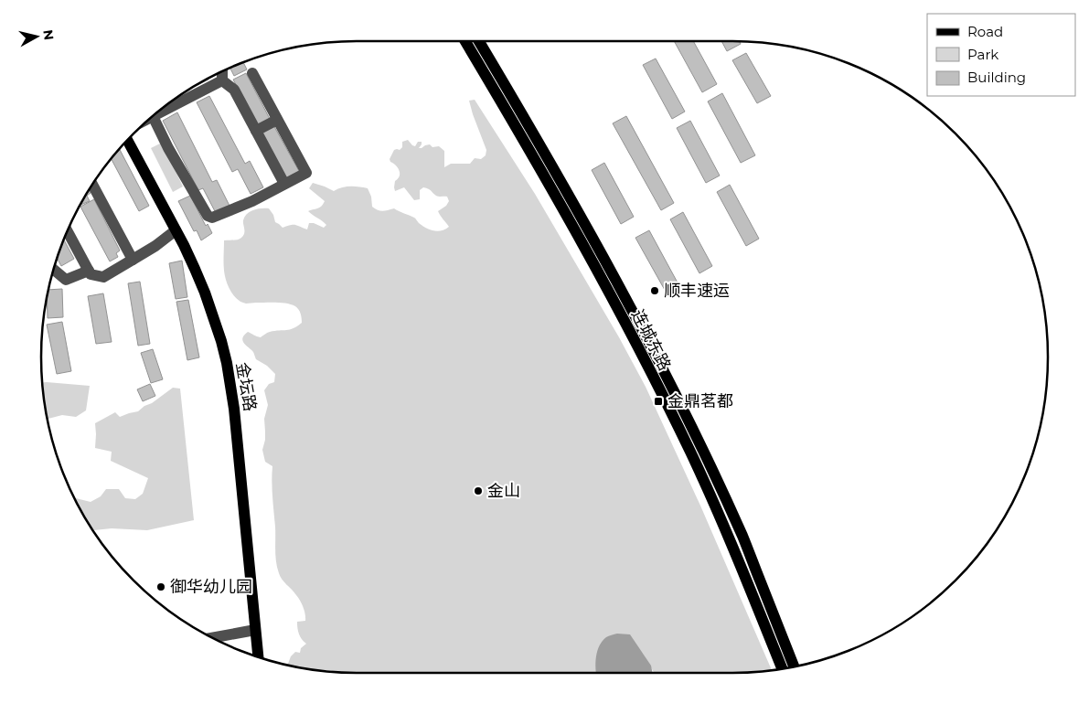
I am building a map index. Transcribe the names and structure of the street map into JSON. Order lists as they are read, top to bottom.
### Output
{
  "streets": {
    "main road": ["连城东路", "金坛路"]
  },
  "places": {
    "other": ["顺丰速运", "金山", "御华幼儿园"],
    "transit": ["金鼎茗都"]
  },
  "legend": ["Road", "Park", "Building"],
  "north": "right"
}
